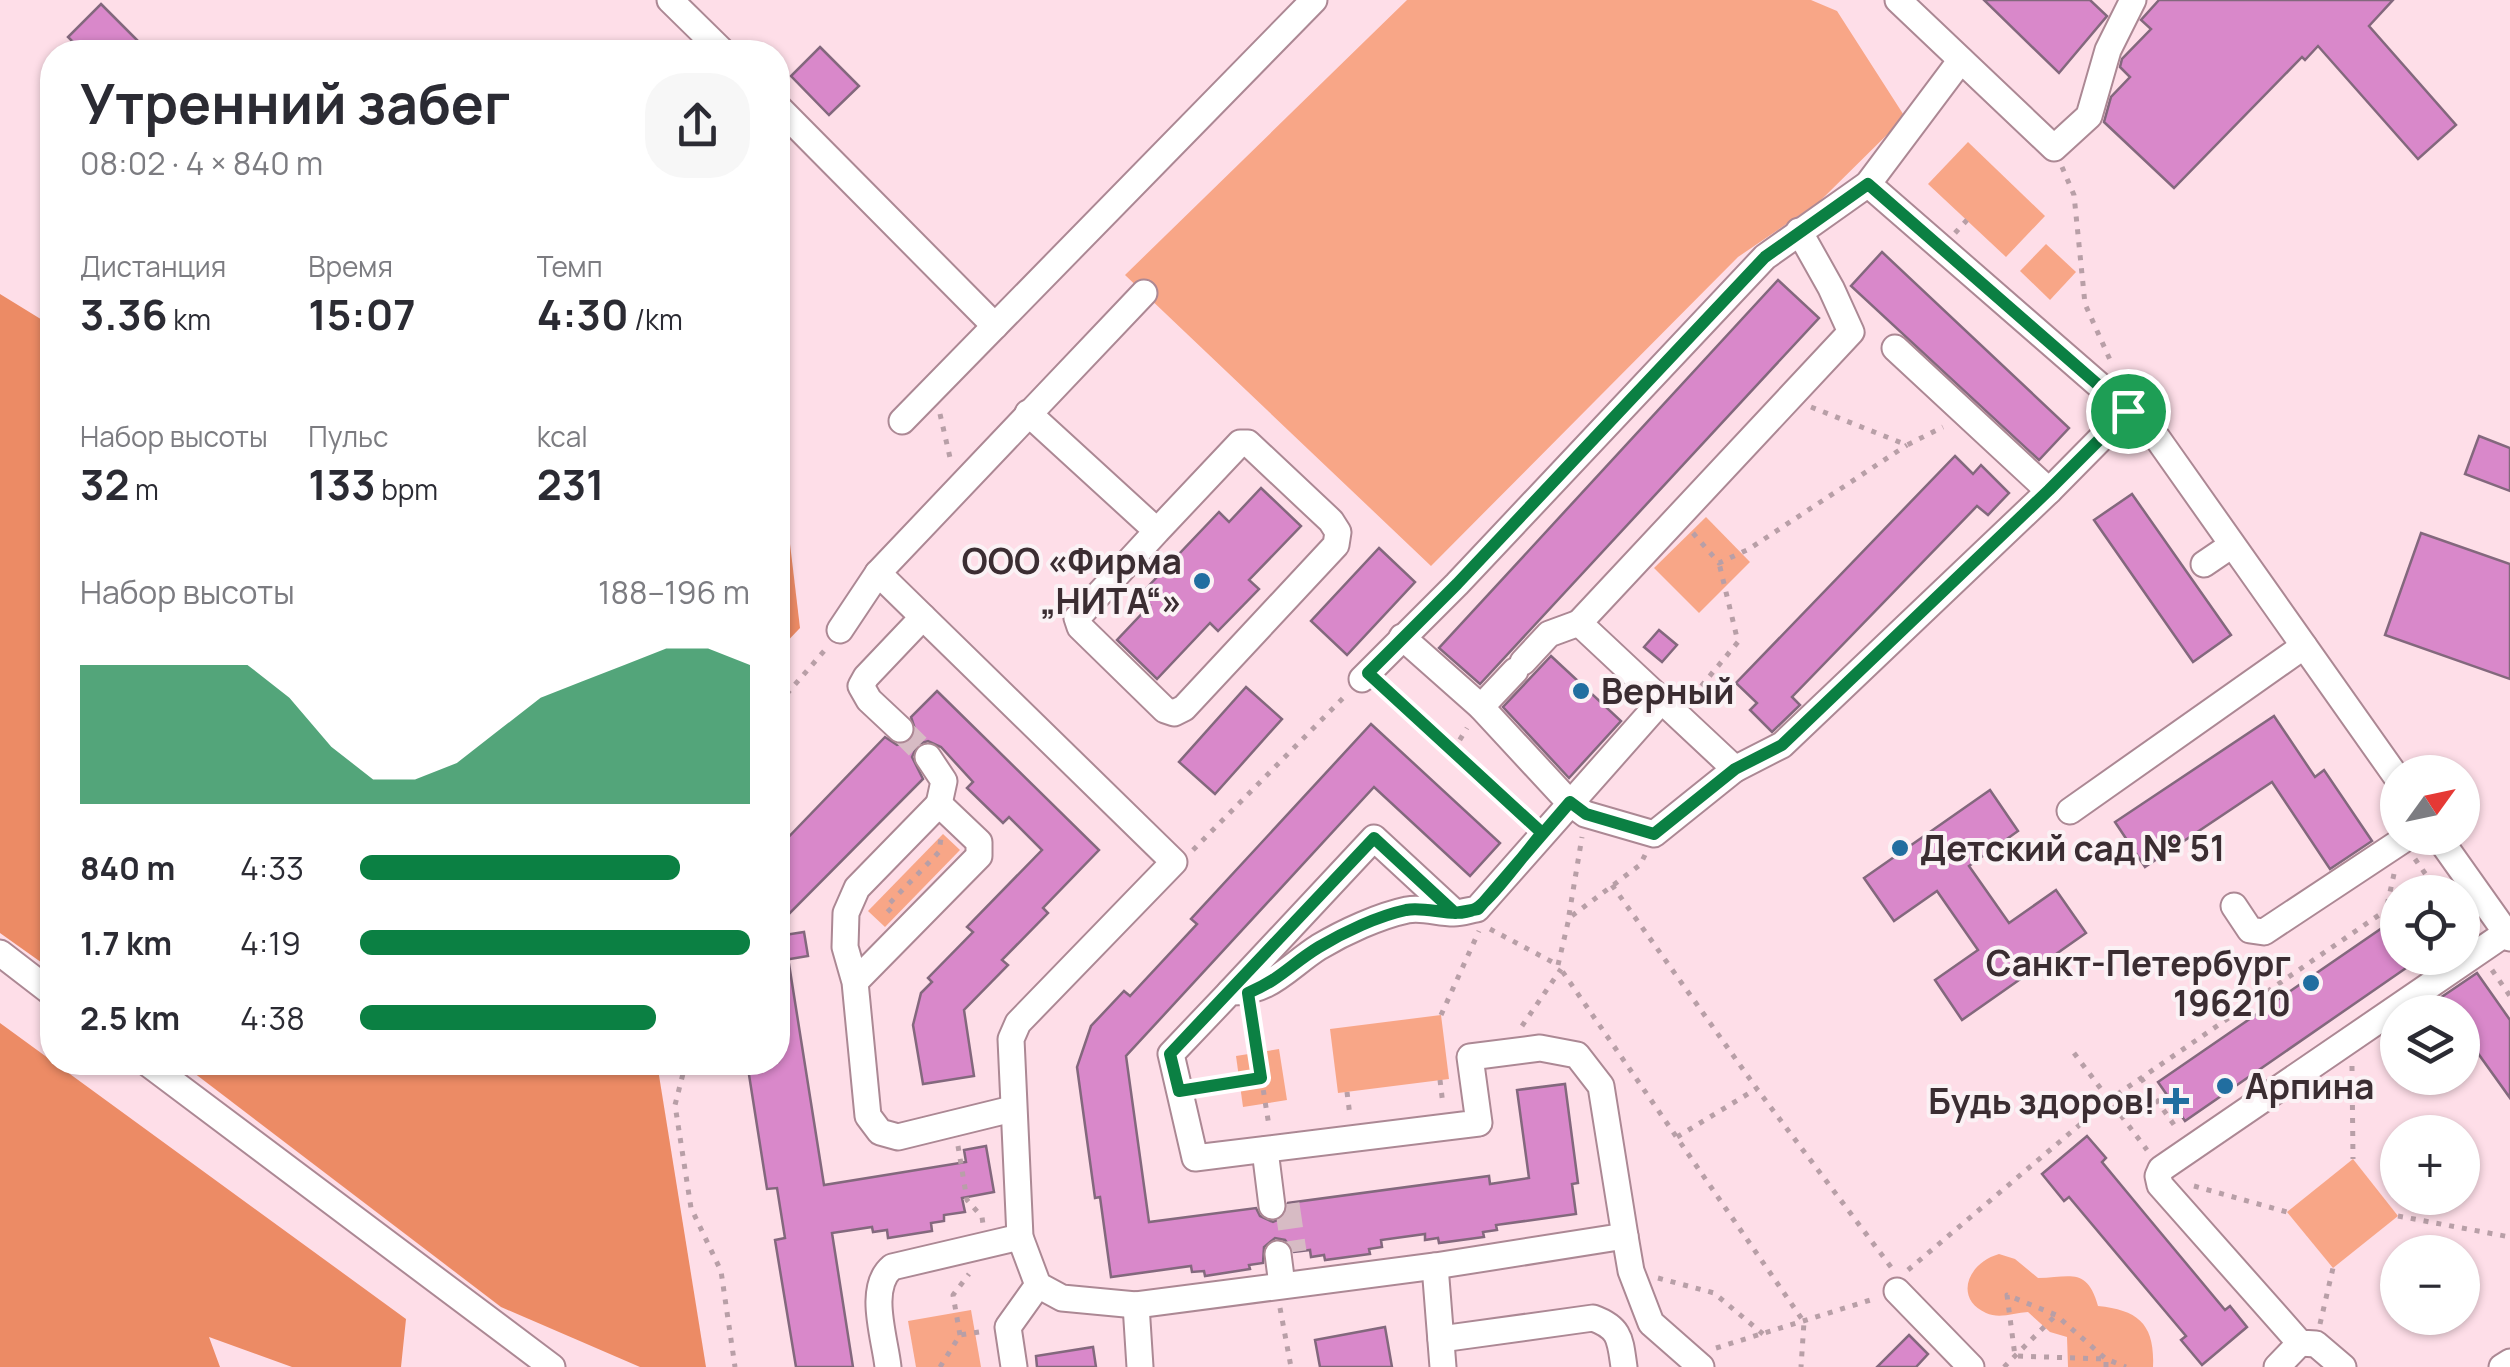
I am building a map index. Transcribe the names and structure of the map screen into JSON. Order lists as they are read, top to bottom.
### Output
{
  "places": {
    "other": [
      "ООО «Фирма „НИТА“»",
      "Верный",
      "Детский сад № 51",
      "Санкт-Петербург 196210",
      "Арпина"
    ],
    "health": ["Будь здоров!"]
  },
  "north": "top right",
  "page": {
    "heading": ["Утренний забег", "08:02 · 4 × 840 m"],
    "stats": [
      ["Дистанция", "3.36 km"],
      ["Время", "15:07"],
      ["Темп", "4:30 /km"],
      ["Набор высоты", "32 m"],
      ["Пульс", "133 bpm"],
      ["kcal", "231"]
    ],
    "chart": ["Набор высоты", "188–196 m"],
    "map_buttons": ["+", "−"],
    "list": [
      {
        "name": "840 m",
        "note": "4:33"
      },
      {
        "name": "1.7 km",
        "note": "4:19"
      },
      {
        "name": "2.5 km",
        "note": "4:38"
      }
    ]
  }
}
